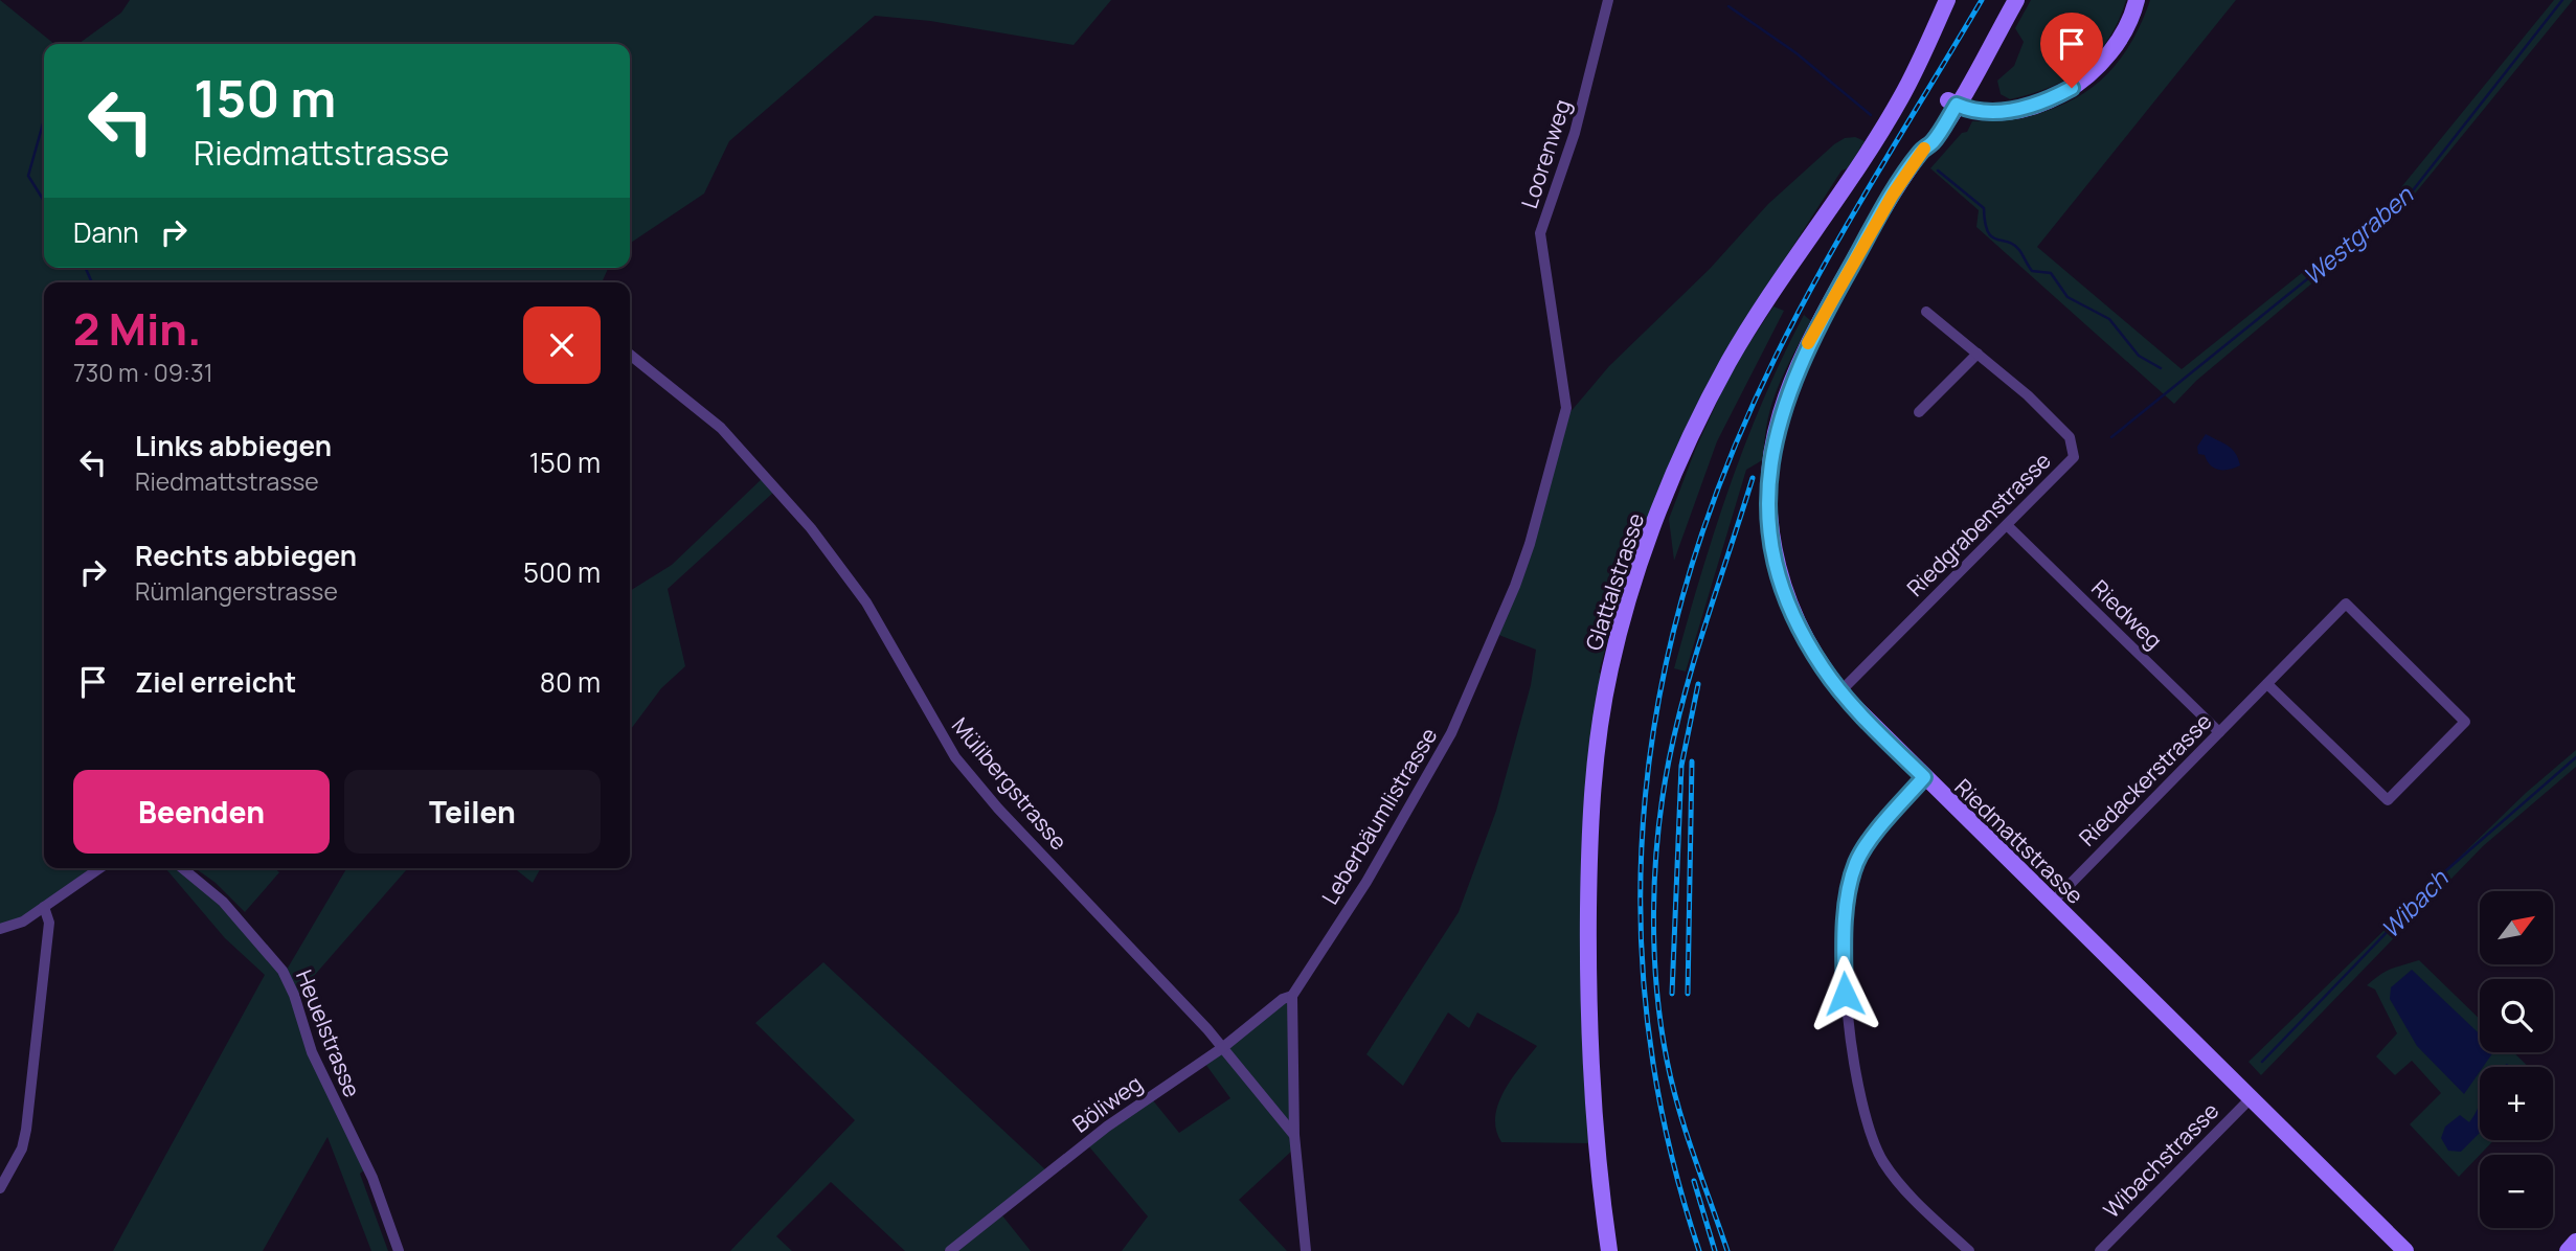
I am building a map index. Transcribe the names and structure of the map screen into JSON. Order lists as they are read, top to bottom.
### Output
{
  "streets": {
    "main road": ["Glattalstrasse", "Riedmattstrasse"],
    "street": [
      "Loorenweg",
      "Riedgrabenstrasse",
      "Riedweg",
      "Riedackerstrasse",
      "Mülibergstrasse",
      "Leberbäumlistrasse",
      "Heuelstrasse",
      "Böliweg",
      "Wibachstrasse"
    ]
  },
  "crossings": [
    ["Loorenweg", "Leberbäumlistrasse"],
    ["Riedgrabenstrasse", "Riedweg"],
    ["Riedgrabenstrasse", "Riedmattstrasse"],
    ["Riedweg", "Riedackerstrasse"],
    ["Riedackerstrasse", "Riedmattstrasse"],
    ["Mülibergstrasse", "Böliweg"],
    ["Leberbäumlistrasse", "Böliweg"],
    ["Riedmattstrasse", "Wibachstrasse"]
  ],
  "water": ["Westgraben", "Wibach"],
  "north": "top right",
  "page": {
    "turn": ["150 m", "Riedmattstrasse"],
    "then": "Dann",
    "heading": ["2 Min.", "730 m · 09:31"],
    "list": [
      {
        "name": "Links abbiegen",
        "note": "Riedmattstrasse",
        "value": "150 m"
      },
      {
        "name": "Rechts abbiegen",
        "note": "Rümlangerstrasse",
        "value": "500 m"
      },
      {
        "name": "Ziel erreicht",
        "value": "80 m"
      }
    ],
    "buttons": ["Beenden", "Teilen"],
    "map_buttons": ["+", "−"]
  }
}
